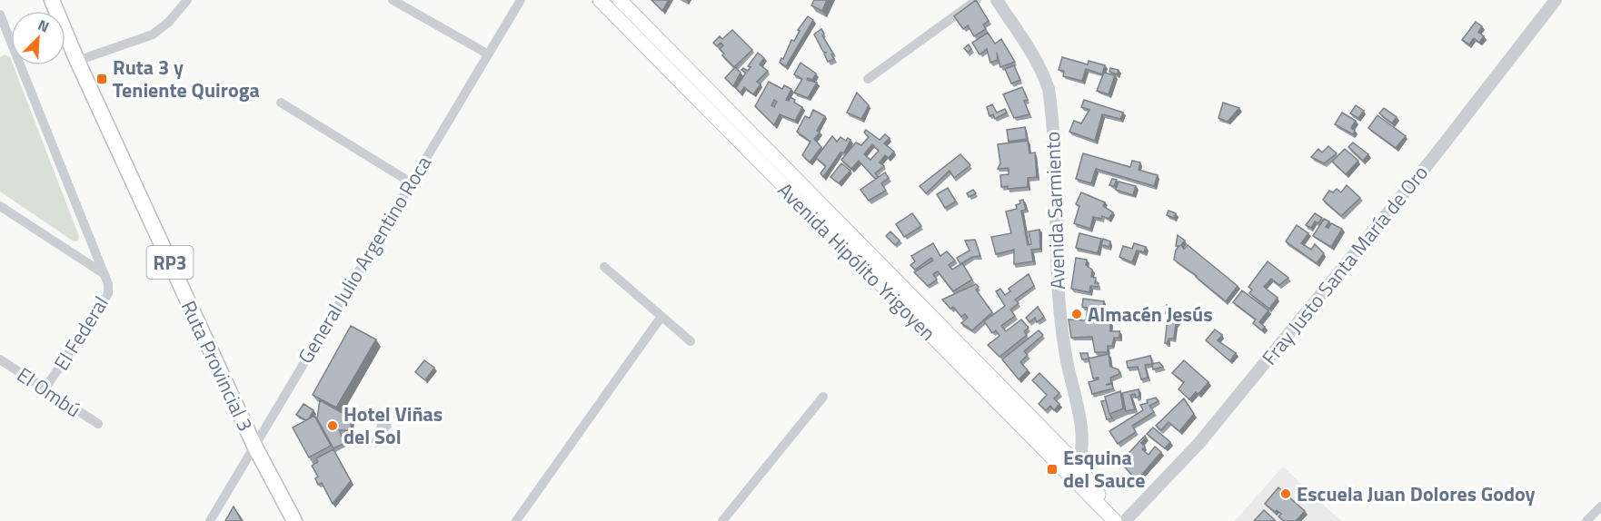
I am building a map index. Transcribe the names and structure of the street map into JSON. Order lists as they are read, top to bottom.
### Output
{
  "streets": {
    "main road": ["Avenida Hipólito Yrigoyen", "RP3", "Ruta Provincial 3"],
    "street": [
      "Avenida Sarmiento",
      "General Julio Argentino Roca",
      "Fray Justo Santa María de Oro",
      "El Federal",
      "El Ombú"
    ]
  },
  "crossings": [
    ["Avenida Sarmiento", "Avenida Hipólito Yrigoyen"],
    ["General Julio Argentino Roca", "Ruta Provincial 3"],
    ["El Federal", "El Ombú"]
  ],
  "places": {
    "transit": ["Ruta 3 y Teniente Quiroga", "Esquina del Sauce"],
    "other": ["Almacén Jesús", "Hotel Viñas del Sol", "Escuela Juan Dolores Godoy"]
  },
  "north": "top right"
}
